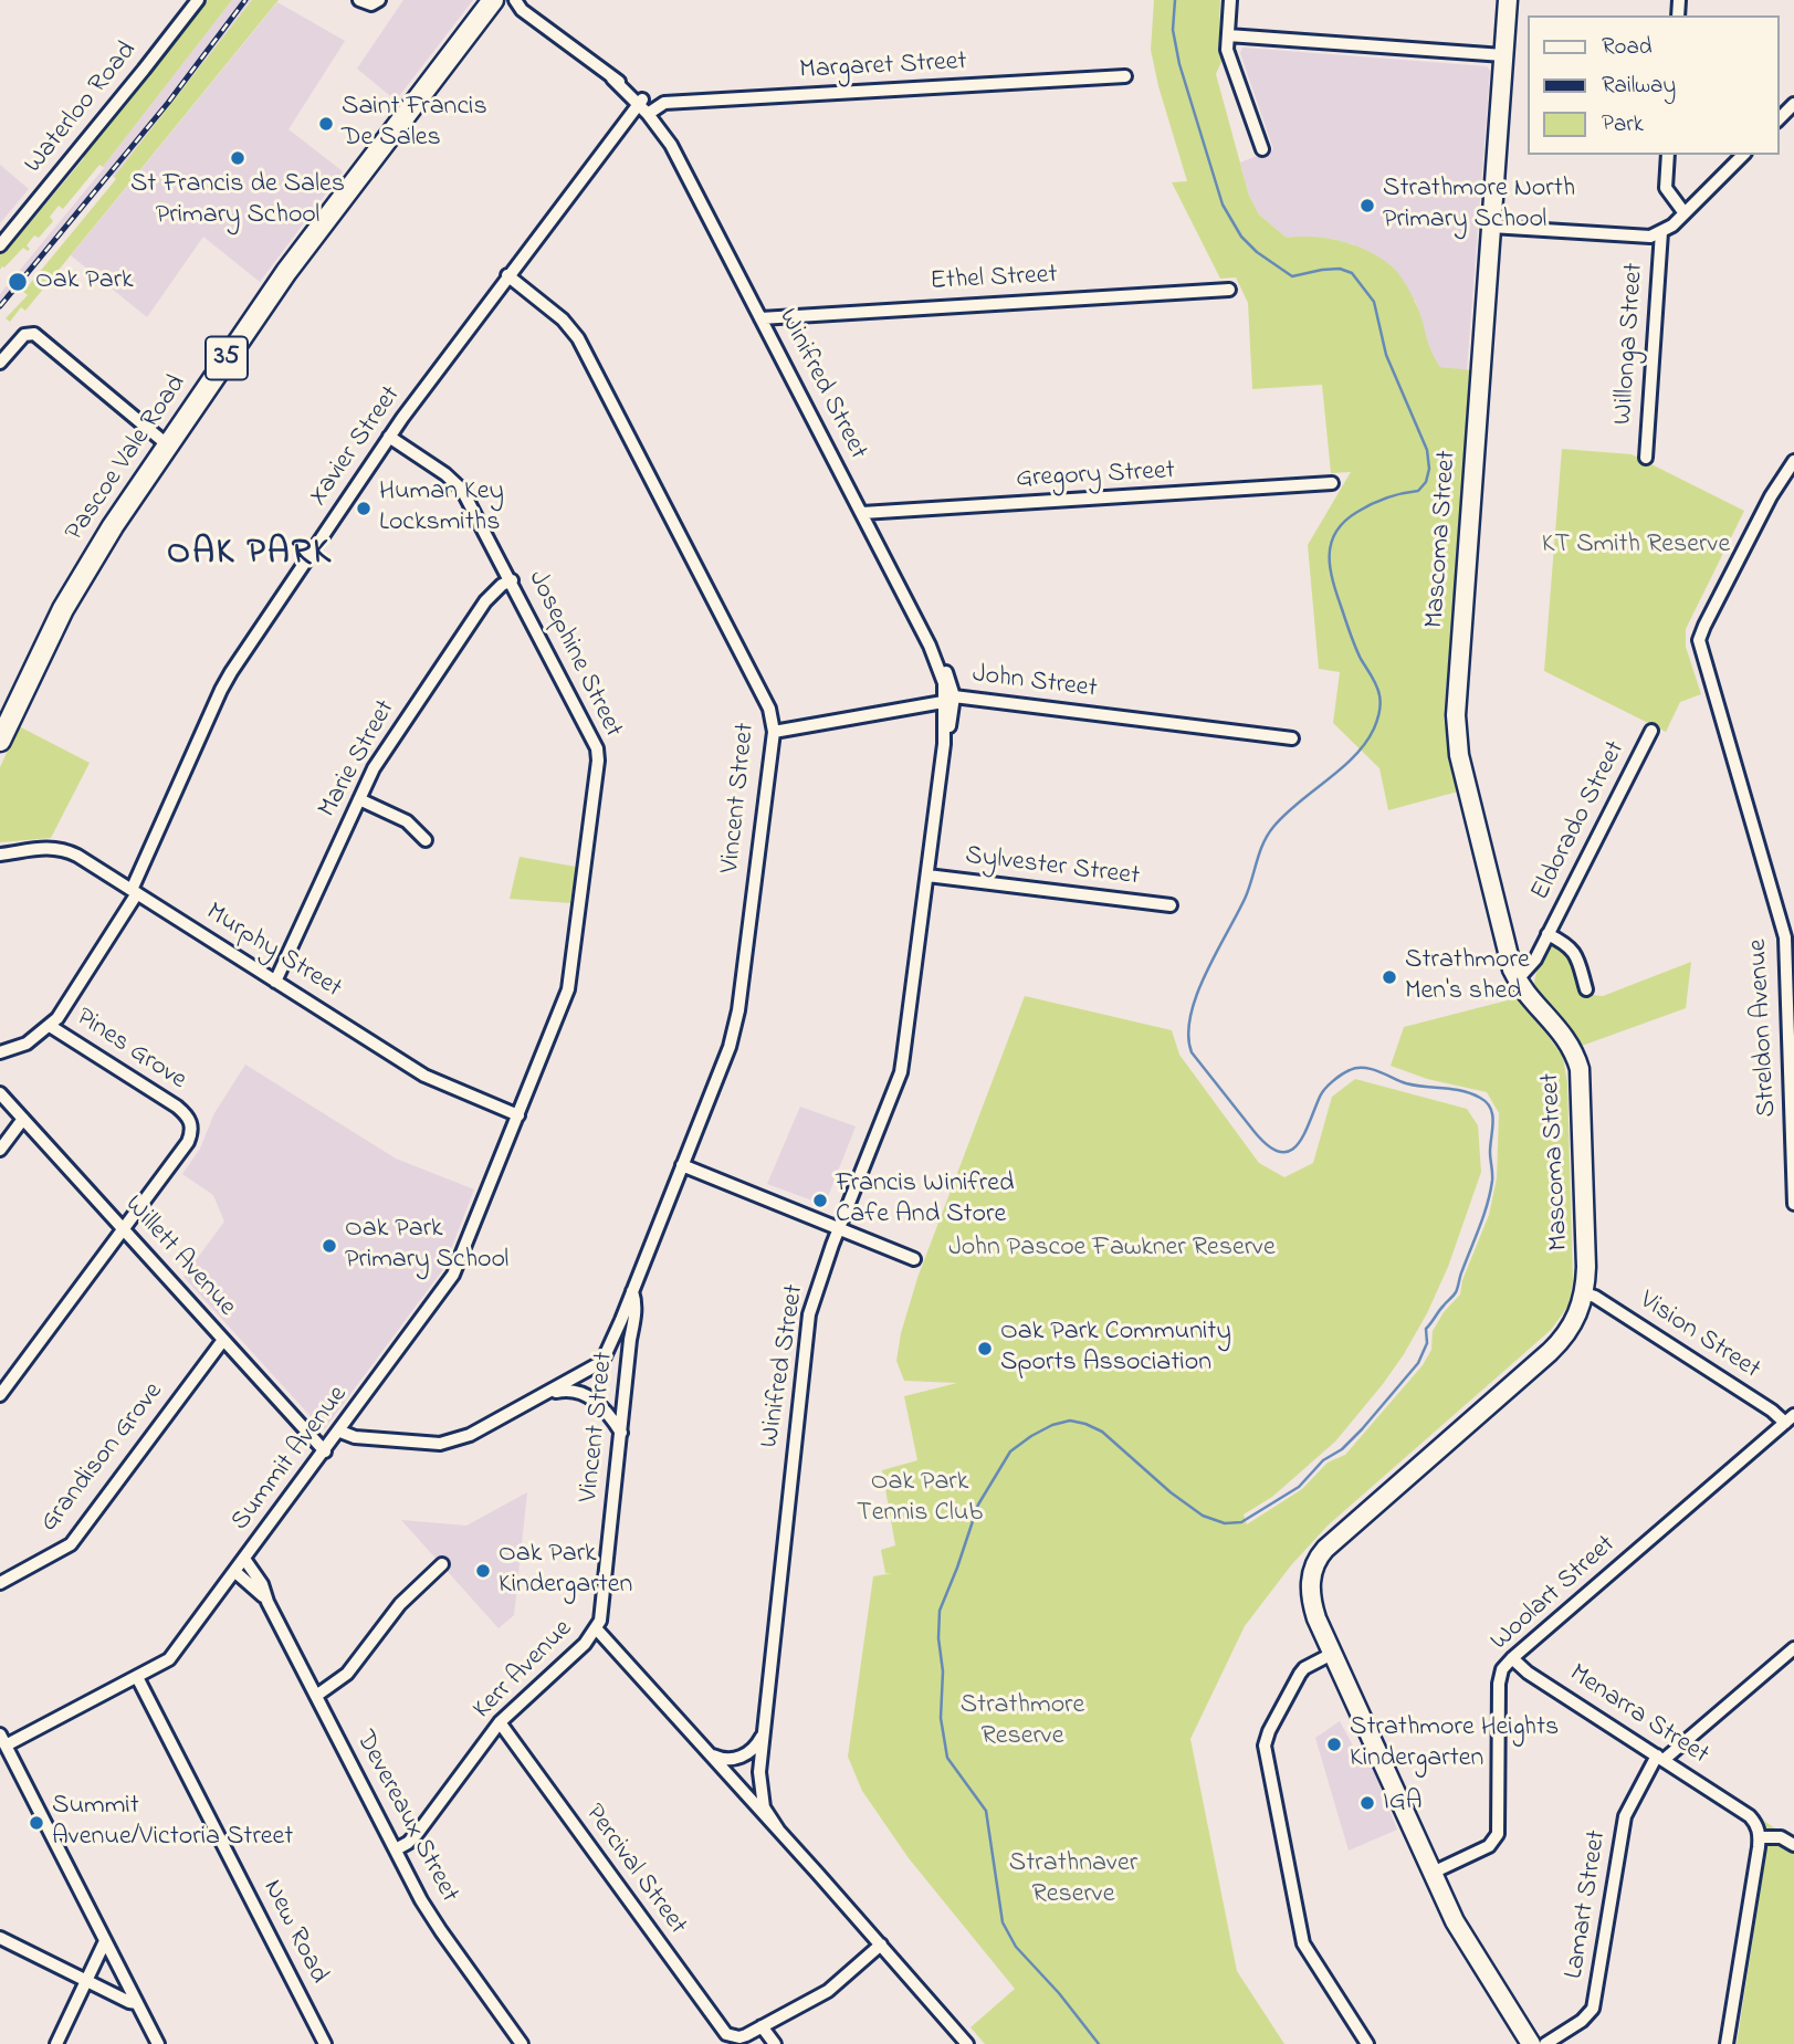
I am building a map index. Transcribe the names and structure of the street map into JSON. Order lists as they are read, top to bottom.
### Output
{
  "streets": {
    "main road": ["35", "Pascoe Vale Road", "Mascoma Street"],
    "street": [
      "Margaret Street",
      "Waterloo Road",
      "Ethel Street",
      "Willonga Street",
      "Winifred Street",
      "Xavier Street",
      "Gregory Street",
      "Josephine Street",
      "John Street",
      "Marie Street",
      "Vincent Street",
      "Eldorado Street",
      "Sylvester Street",
      "Murphy Street",
      "Streldon Avenue",
      "Pines Grove",
      "Willett Avenue",
      "Vision Street",
      "Grandison Grove",
      "Summit Avenue",
      "Woolart Street",
      "Kerr Avenue",
      "Menarra Street",
      "Devereaux Street",
      "Percival Street",
      "Lamart Street",
      "New Road"
    ]
  },
  "crossings": [
    ["Margaret Street", "Winifred Street"],
    ["Ethel Street", "Winifred Street"],
    ["Winifred Street", "Xavier Street"],
    ["Winifred Street", "Gregory Street"],
    ["Winifred Street", "John Street"],
    ["Winifred Street", "Sylvester Street"],
    ["Xavier Street", "Josephine Street"],
    ["Xavier Street", "Vincent Street"],
    ["Xavier Street", "Murphy Street"],
    ["Xavier Street", "Pines Grove"],
    ["Mascoma Street", "Eldorado Street"],
    ["Mascoma Street", "Vision Street"],
    ["Mascoma Street", "Woolart Street"],
    ["Josephine Street", "Marie Street"],
    ["Josephine Street", "Murphy Street"],
    ["Josephine Street", "Summit Avenue"],
    ["John Street", "Vincent Street"],
    ["Marie Street", "Murphy Street"],
    ["Vincent Street", "Kerr Avenue"],
    ["Murphy Street", "Summit Avenue"],
    ["Pines Grove", "Willett Avenue"],
    ["Willett Avenue", "Grandison Grove"],
    ["Willett Avenue", "Summit Avenue"],
    ["Vision Street", "Woolart Street"],
    ["Summit Avenue", "Devereaux Street"],
    ["Summit Avenue", "New Road"],
    ["Woolart Street", "Menarra Street"],
    ["Kerr Avenue", "Devereaux Street"],
    ["Kerr Avenue", "Percival Street"],
    ["Menarra Street", "Lamart Street"]
  ],
  "districts": ["OAK PARK"],
  "parks": [
    "KT Smith Reserve",
    "John Pascoe Fawkner Reserve",
    "Oak Park Tennis Club",
    "Strathmore Reserve",
    "Strathnaver Reserve"
  ],
  "places": [
    "Saint Francis De Sales",
    "St Francis de Sales Primary School",
    "Strathmore North Primary School",
    "Oak Park",
    "Human Key Locksmiths",
    "Strathmore Men's shed",
    "Francis Winifred Cafe And Store",
    "Oak Park Primary School",
    "Oak Park Community Sports Association",
    "Oak Park Kindergarten",
    "Strathmore Heights Kindergarten",
    "IGA",
    "Summit Avenue/Victoria Street"
  ],
  "legend": ["Road", "Railway", "Park"]
}
